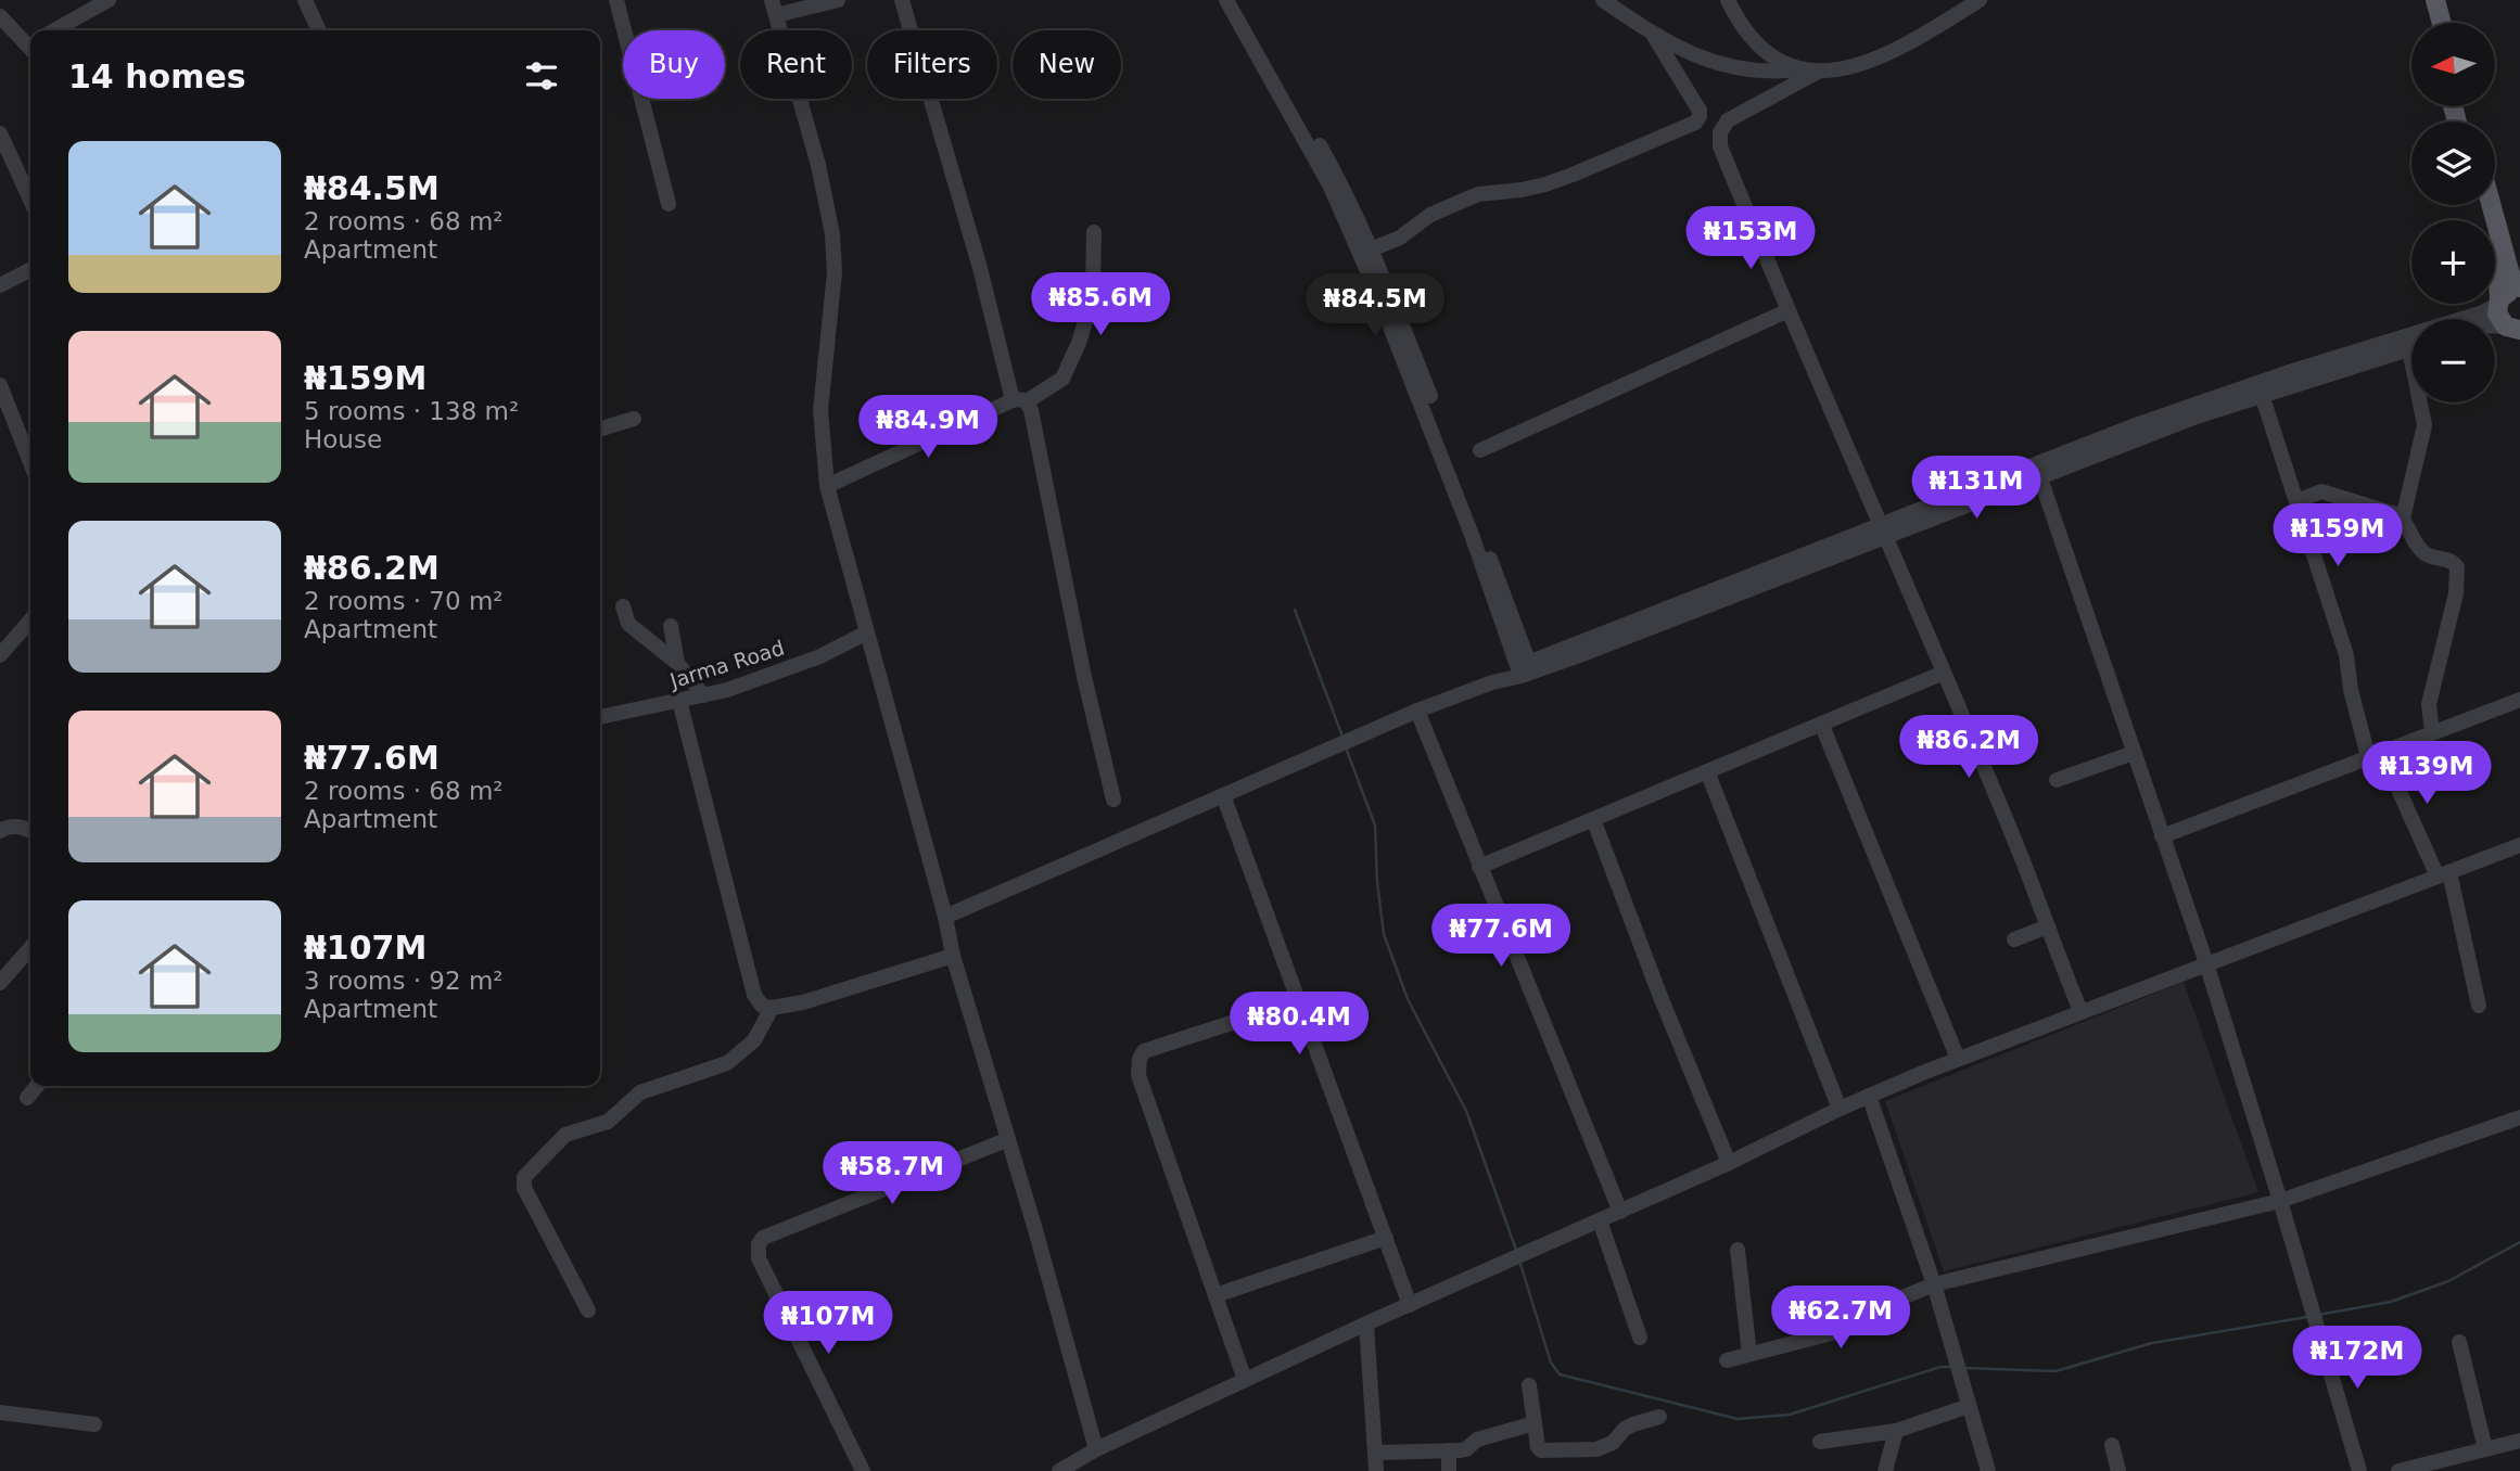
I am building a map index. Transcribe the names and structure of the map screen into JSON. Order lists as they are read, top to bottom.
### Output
{
  "streets": {
    "street": ["Jarma Road"]
  },
  "north": "left",
  "page": {
    "map_buttons": ["+", "−"],
    "chip": [
      "Buy",
      "Rent",
      "Filters",
      "New"
    ],
    "heading": "14 homes",
    "list": [
      {
        "name": "₦84.5M",
        "note": "2 rooms · 68 m² · Apartment"
      },
      {
        "name": "₦159M",
        "note": "5 rooms · 138 m² · House"
      },
      {
        "name": "₦86.2M",
        "note": "2 rooms · 70 m² · Apartment"
      },
      {
        "name": "₦77.6M",
        "note": "2 rooms · 68 m² · Apartment"
      },
      {
        "name": "₦107M",
        "note": "3 rooms · 92 m² · Apartment"
      }
    ],
    "price": [
      "₦153M",
      "₦85.6M",
      "₦84.5M",
      "₦84.9M",
      "₦131M",
      "₦159M",
      "₦86.2M",
      "₦139M",
      "₦77.6M",
      "₦80.4M",
      "₦58.7M",
      "₦62.7M",
      "₦107M",
      "₦172M"
    ]
  }
}
